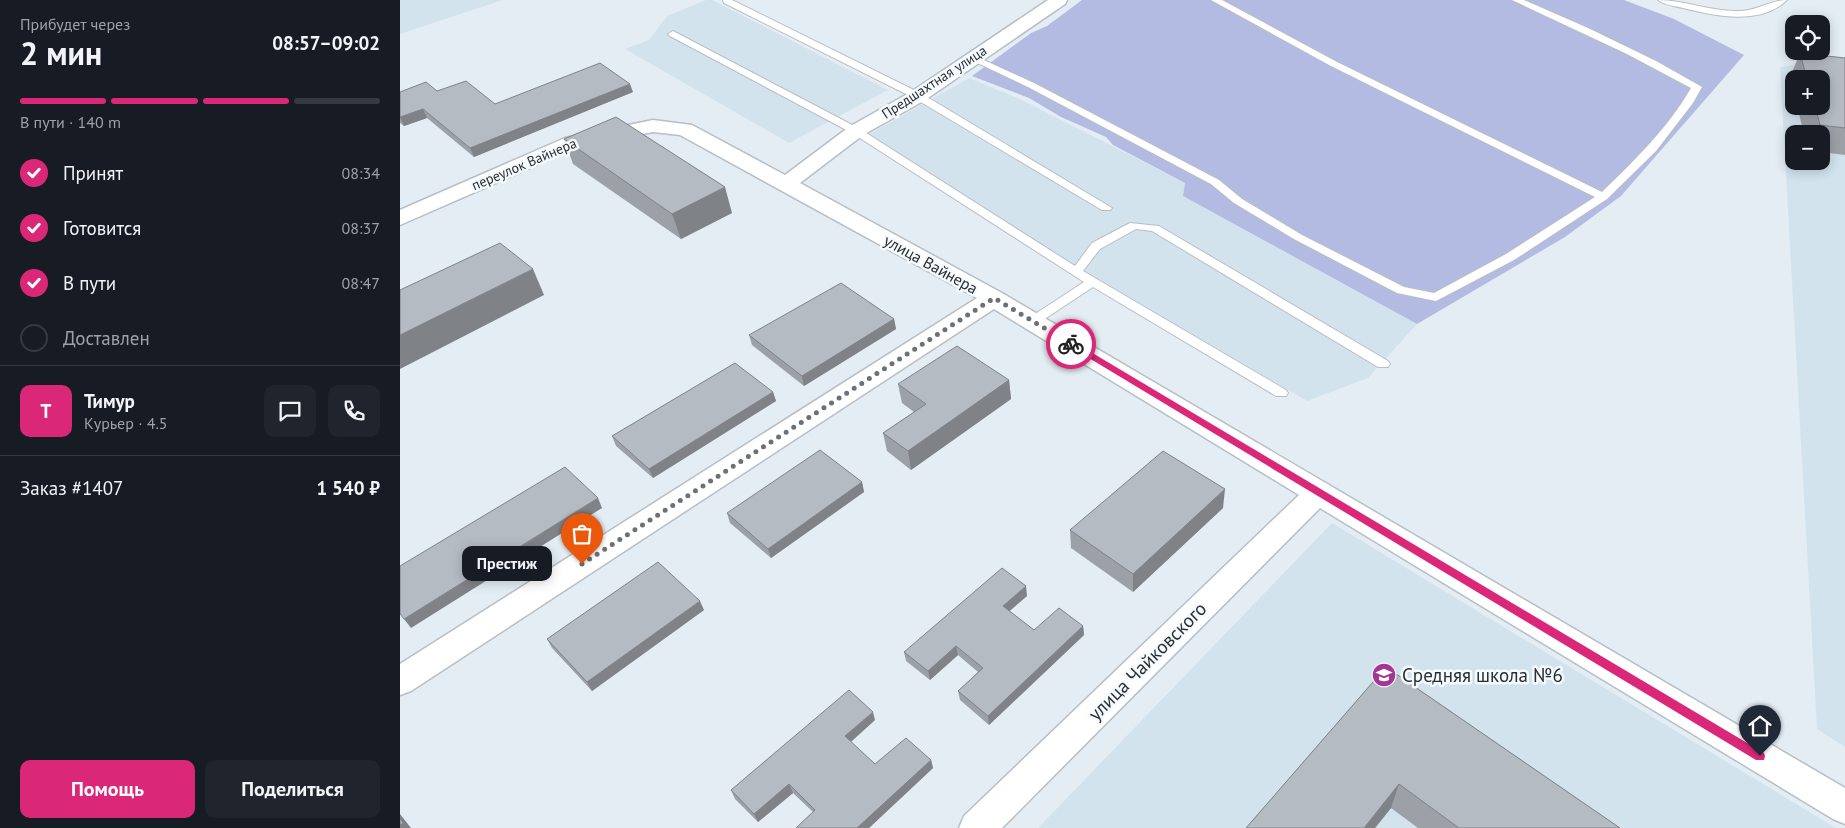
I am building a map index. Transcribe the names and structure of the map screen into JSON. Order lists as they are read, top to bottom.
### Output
{
  "streets": {
    "street": [
      "Предшахтная улица",
      "переулок Вайнера",
      "улица Вайнера",
      "улица Чайковского"
    ]
  },
  "crossings": [
    ["Предшахтная улица", "улица Вайнера"],
    ["переулок Вайнера", "улица Вайнера"],
    ["улица Вайнера", "улица Чайковского"]
  ],
  "places": {
    "other": ["Престиж"],
    "school or university": ["Средняя школа №6"]
  },
  "page": {
    "heading": ["2 мин", "Прибудет через", "08:57–09:02"],
    "panel": [
      "Тимур",
      "Курьер · 4.5",
      "Заказ #1407",
      "1 540 ₽"
    ],
    "map_buttons": ["+", "−"],
    "bar": "В пути · 140 m",
    "list": [
      ["Принят", "08:34"],
      ["Готовится", "08:37"],
      ["В пути", "08:47"],
      "Доставлен"
    ],
    "round": "Т",
    "bubble": "Престиж",
    "buttons": ["Помощь", "Поделиться"]
  }
}
